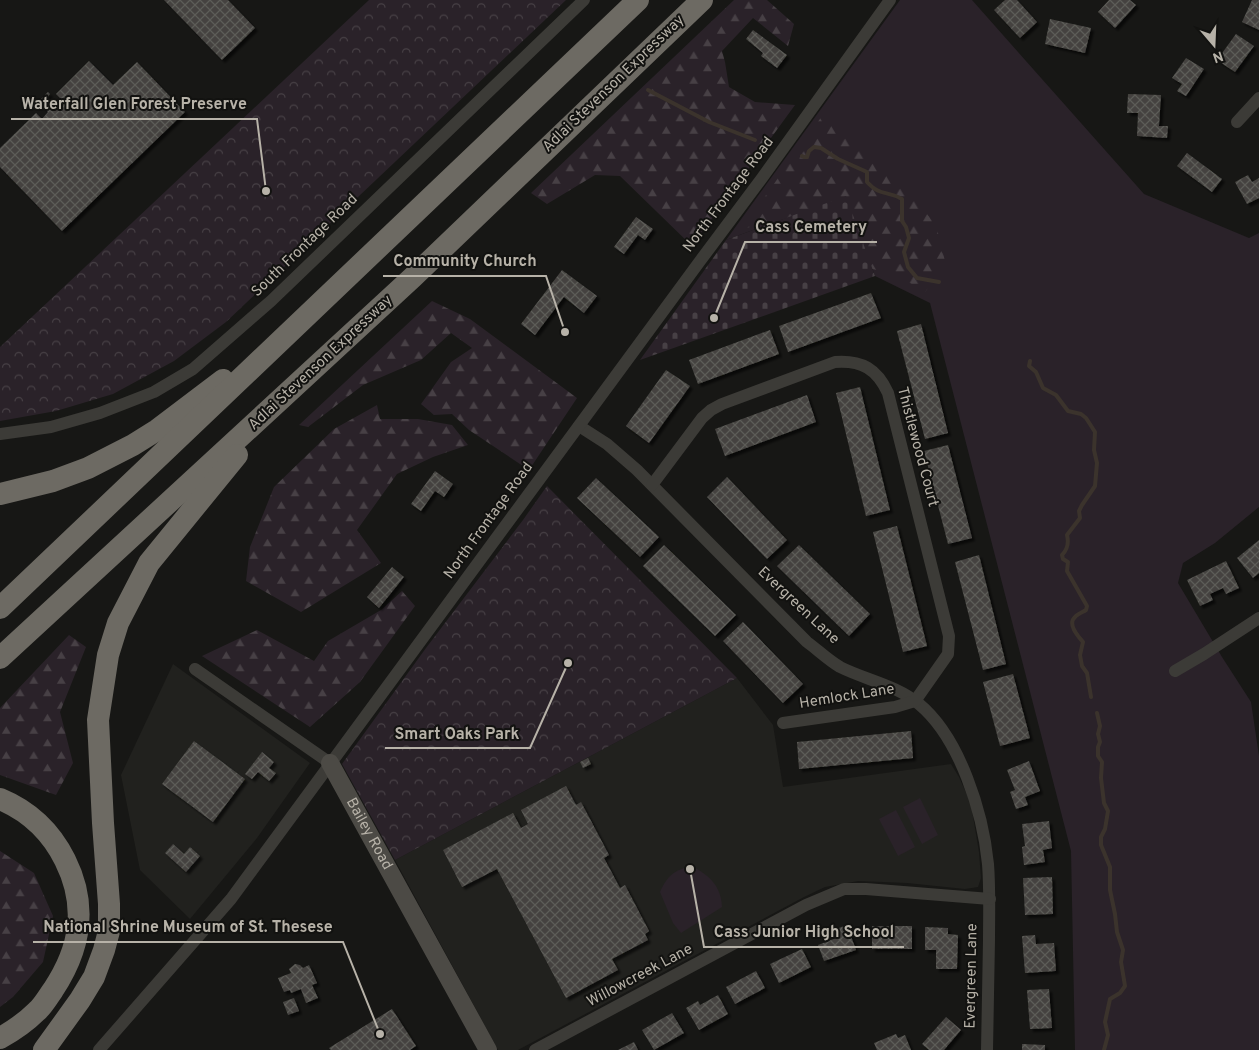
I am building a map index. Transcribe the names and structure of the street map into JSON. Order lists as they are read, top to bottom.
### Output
{
  "streets": {
    "highway": ["Adlai Stevenson Expressway"],
    "street": [
      "North Frontage Road",
      "South Frontage Road",
      "Thistlewood Court",
      "Evergreen Lane",
      "Hemlock Lane",
      "Bailey Road",
      "Willowcreek Lane"
    ]
  },
  "crossings": [
    ["North Frontage Road", "Evergreen Lane"],
    ["North Frontage Road", "Bailey Road"],
    ["Thistlewood Court", "Evergreen Lane"],
    ["Thistlewood Court", "Hemlock Lane"],
    ["Evergreen Lane", "Hemlock Lane"],
    ["Evergreen Lane", "Willowcreek Lane"]
  ],
  "places": [
    "Waterfall Glen Forest Preserve",
    "Cass Cemetery",
    "Community Church",
    "Smart Oaks Park",
    "Cass Junior High School",
    "National Shrine Museum of St. Thesese"
  ],
  "north": "bottom"
}
